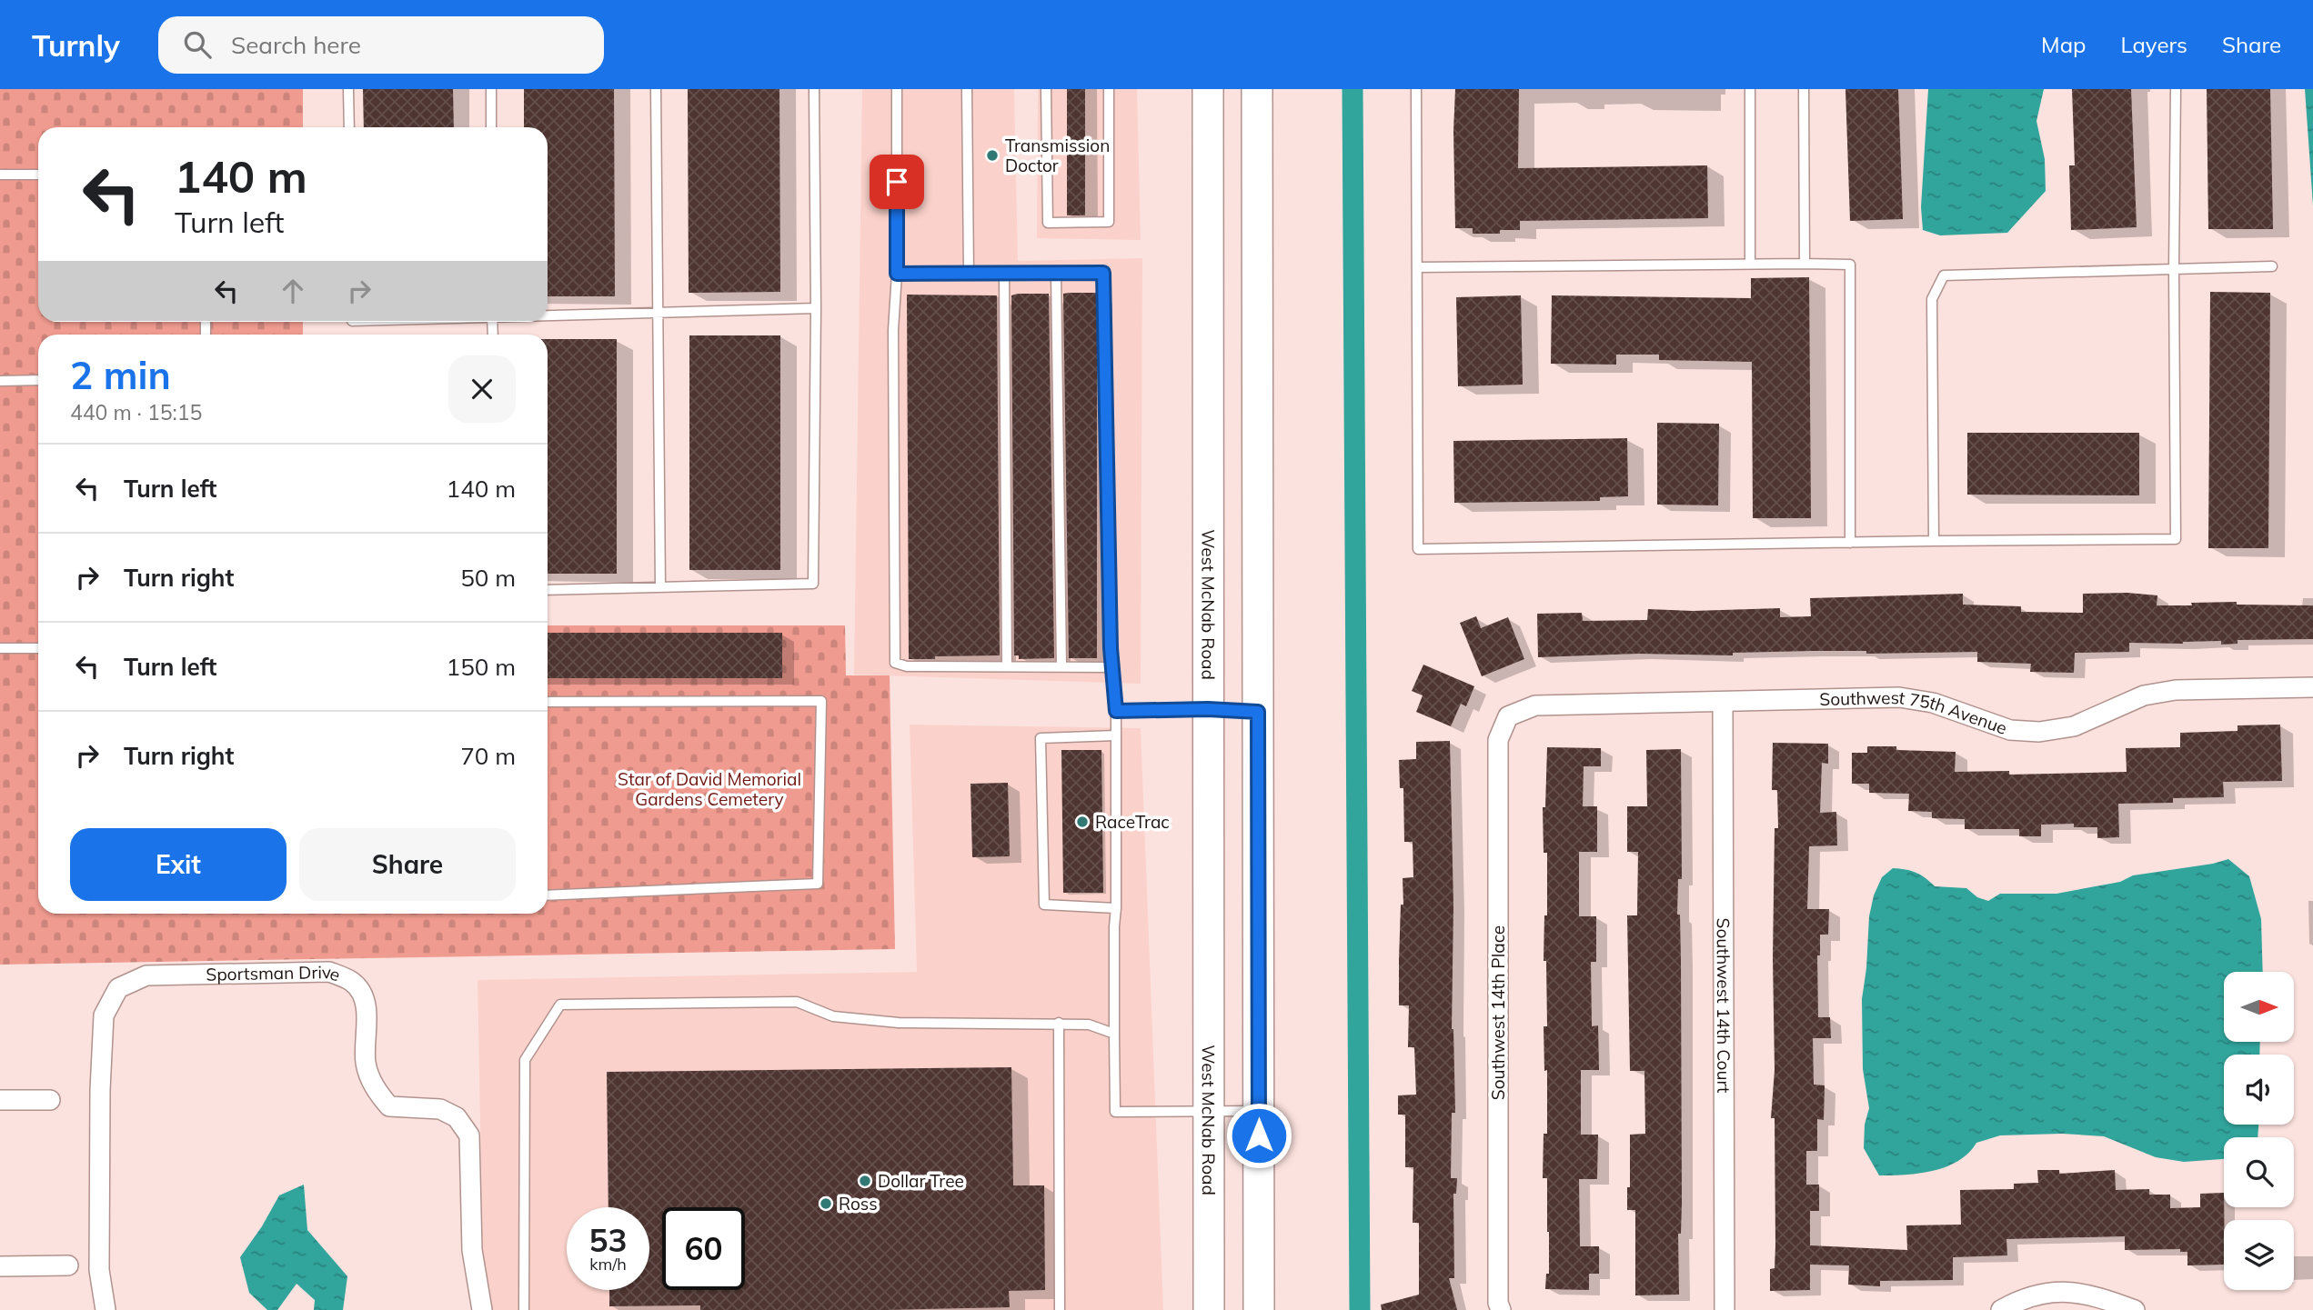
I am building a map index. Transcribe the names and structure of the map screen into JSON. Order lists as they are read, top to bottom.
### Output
{
  "streets": {
    "main road": ["West McNab Road"],
    "street": [
      "Southwest 75th Avenue",
      "Sportsman Drive",
      "Southwest 14th Court",
      "Southwest 14th Place"
    ]
  },
  "crossings": [
    ["Southwest 75th Avenue", "Southwest 14th Court"],
    ["Southwest 75th Avenue", "Southwest 14th Place"]
  ],
  "parks": ["Star of David Memorial Gardens Cemetery"],
  "places": [
    "Transmission Doctor",
    "RaceTrac",
    "Dollar Tree",
    "Ross"
  ],
  "north": "right",
  "page": {
    "header": "Turnly",
    "search": "Search here",
    "nav": ["Map", "Layers", "Share"],
    "turn": ["140 m", "Turn left"],
    "heading": ["2 min", "440 m · 15:15"],
    "list": [
      {
        "name": "Turn left",
        "value": "140 m"
      },
      {
        "name": "Turn right",
        "value": "50 m"
      },
      {
        "name": "Turn left",
        "value": "150 m"
      },
      {
        "name": "Turn right",
        "value": "70 m"
      }
    ],
    "buttons": ["Exit", "Share"],
    "speed": "53 km/h",
    "limit": "60"
  }
}
